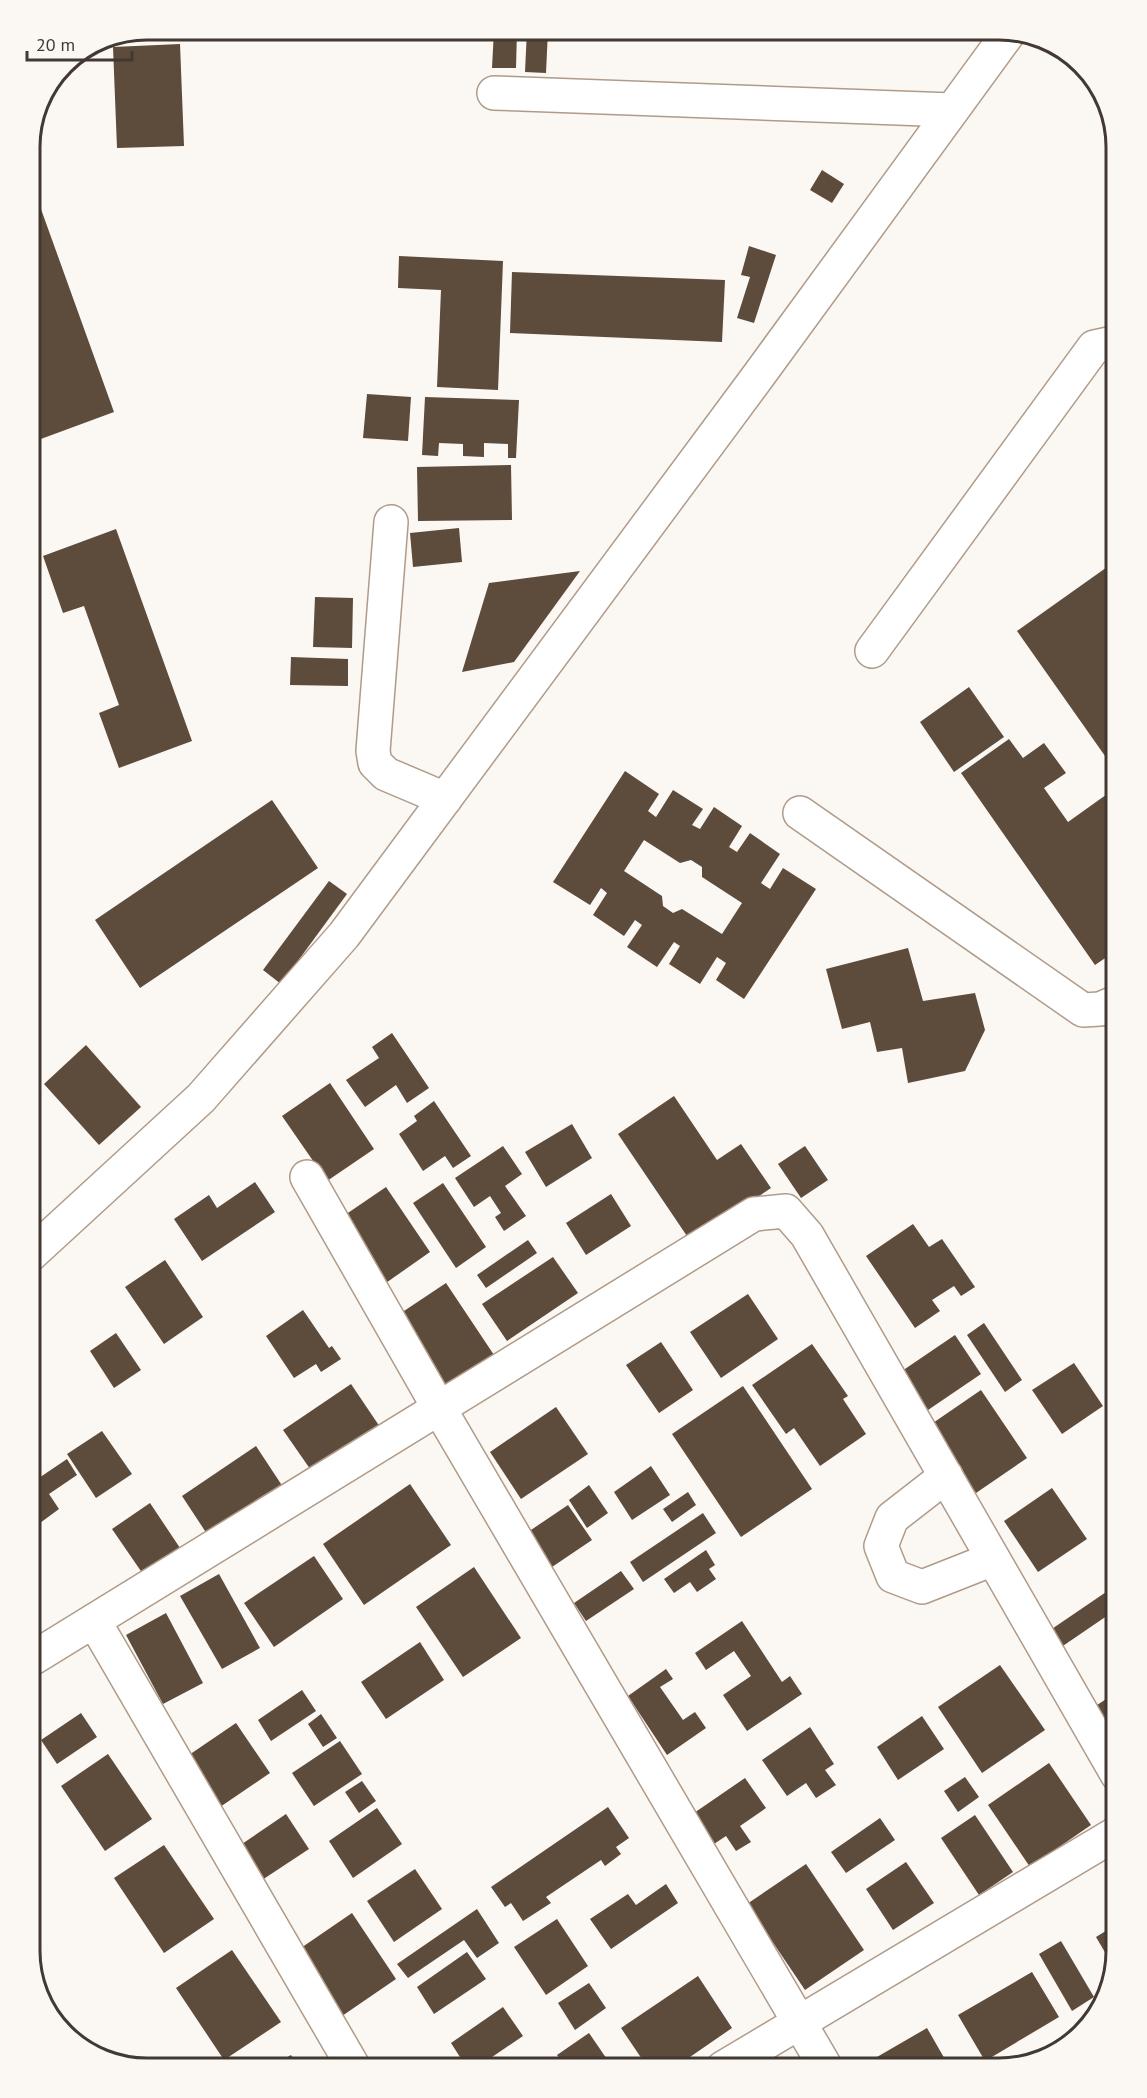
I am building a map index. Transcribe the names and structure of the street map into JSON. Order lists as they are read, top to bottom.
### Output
{
  "scale_bar": "20 m"
}
